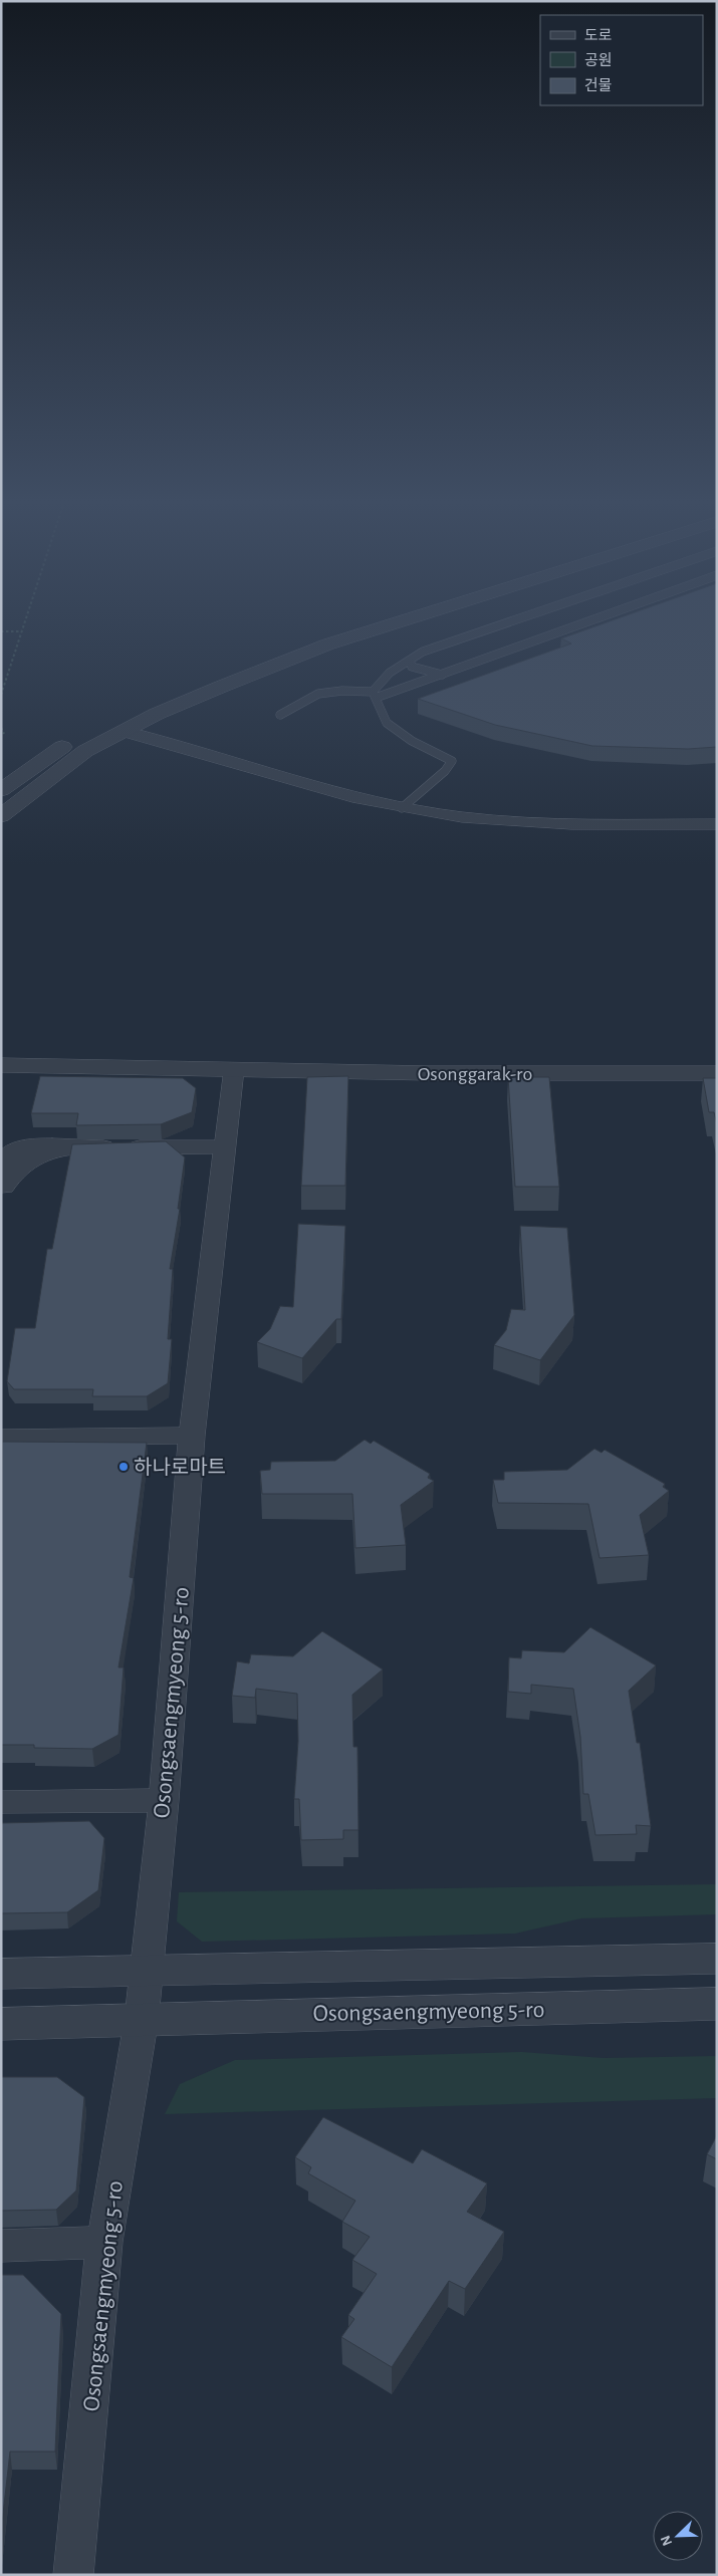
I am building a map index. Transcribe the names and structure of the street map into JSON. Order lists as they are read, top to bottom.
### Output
{
  "streets": {
    "street": ["Osonggarak-ro", "Osongsaengmyeong 5-ro"]
  },
  "places": ["하나로마트"],
  "legend": ["도로", "공원", "건물"],
  "north": "bottom left"
}
